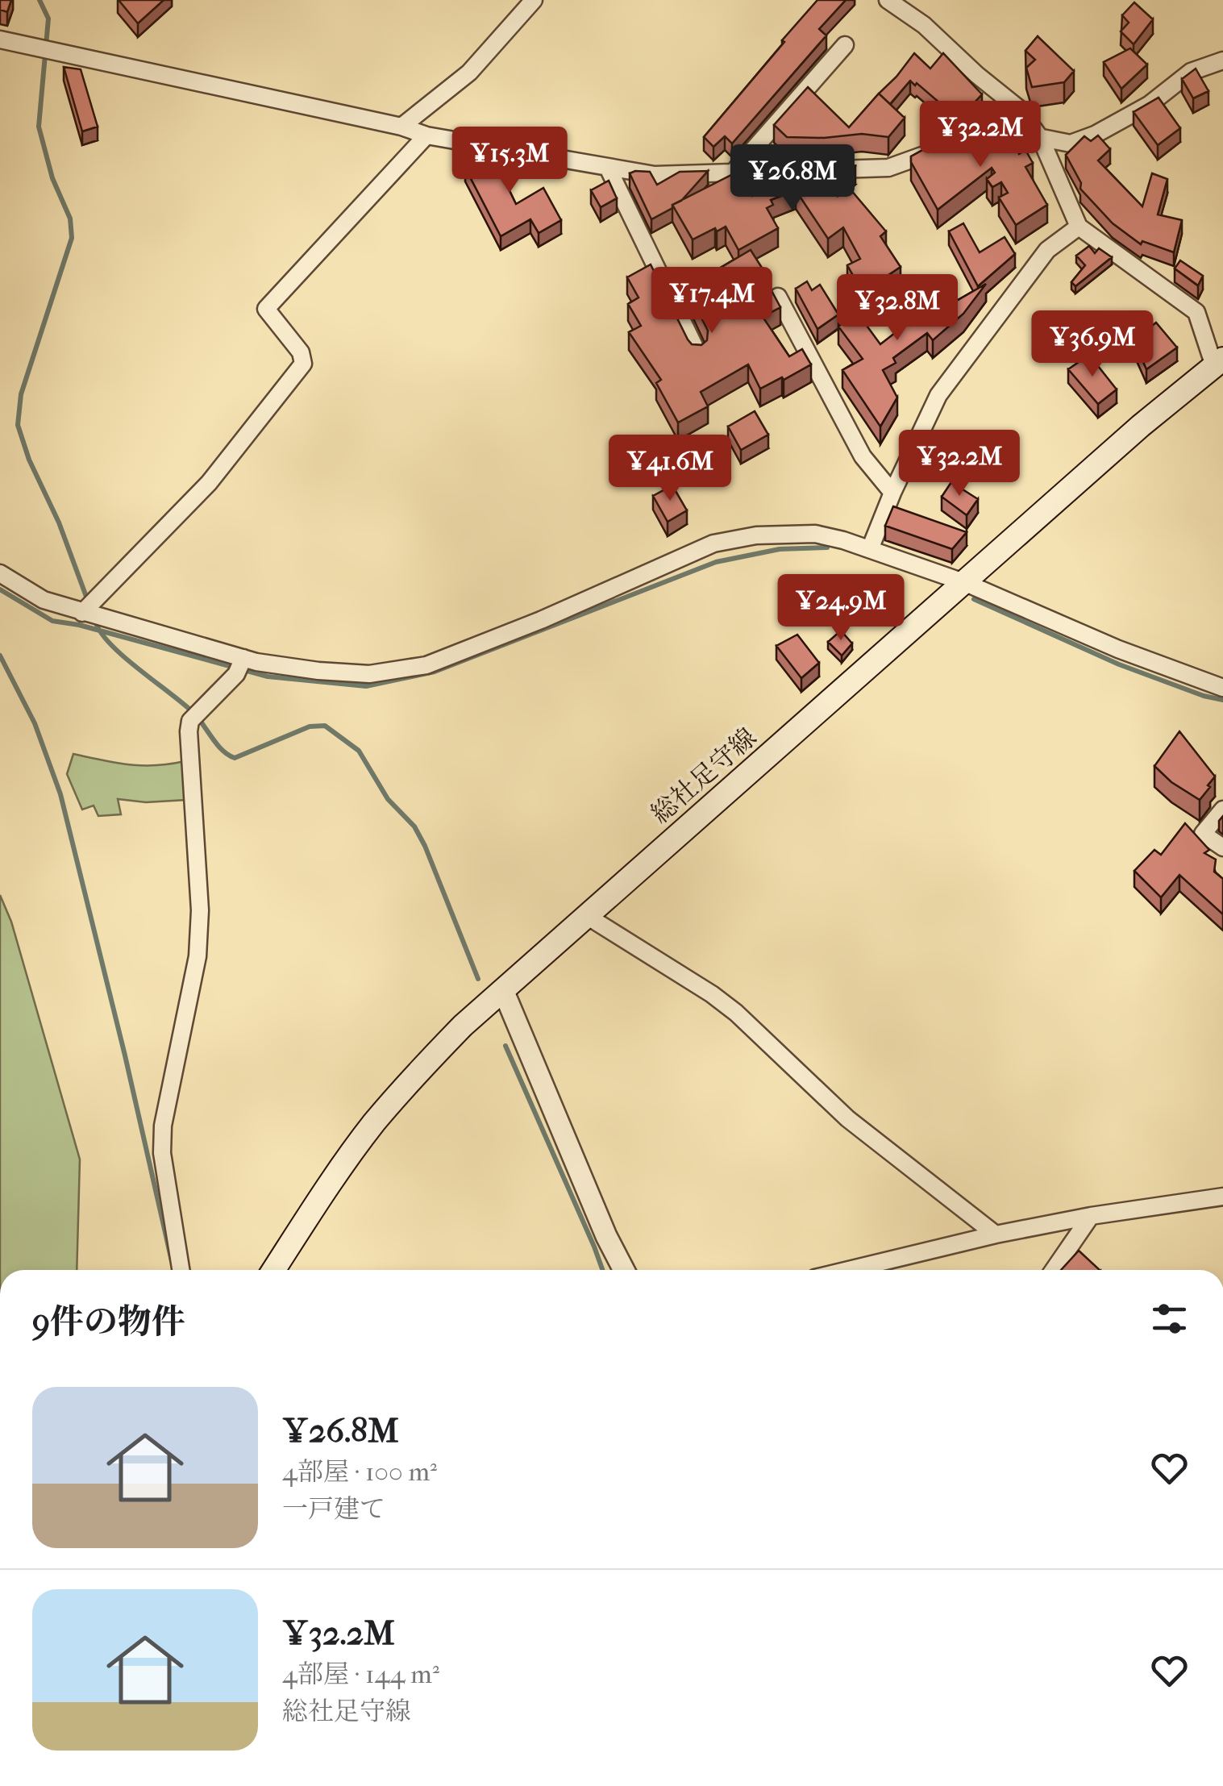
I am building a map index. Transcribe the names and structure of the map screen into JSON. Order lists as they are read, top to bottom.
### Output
{
  "streets": {
    "main road": ["総社足守線"]
  },
  "page": {
    "price": [
      "¥32.2M",
      "¥15.3M",
      "¥26.8M",
      "¥17.4M",
      "¥32.8M",
      "¥36.9M",
      "¥32.2M",
      "¥41.6M",
      "¥24.9M"
    ],
    "heading": "9件の物件",
    "list": [
      {
        "name": "¥26.8M",
        "note": "4部屋 · 100 m² · 一戸建て"
      },
      {
        "name": "¥32.2M",
        "note": "4部屋 · 144 m² · 総社足守線"
      }
    ]
  }
}
